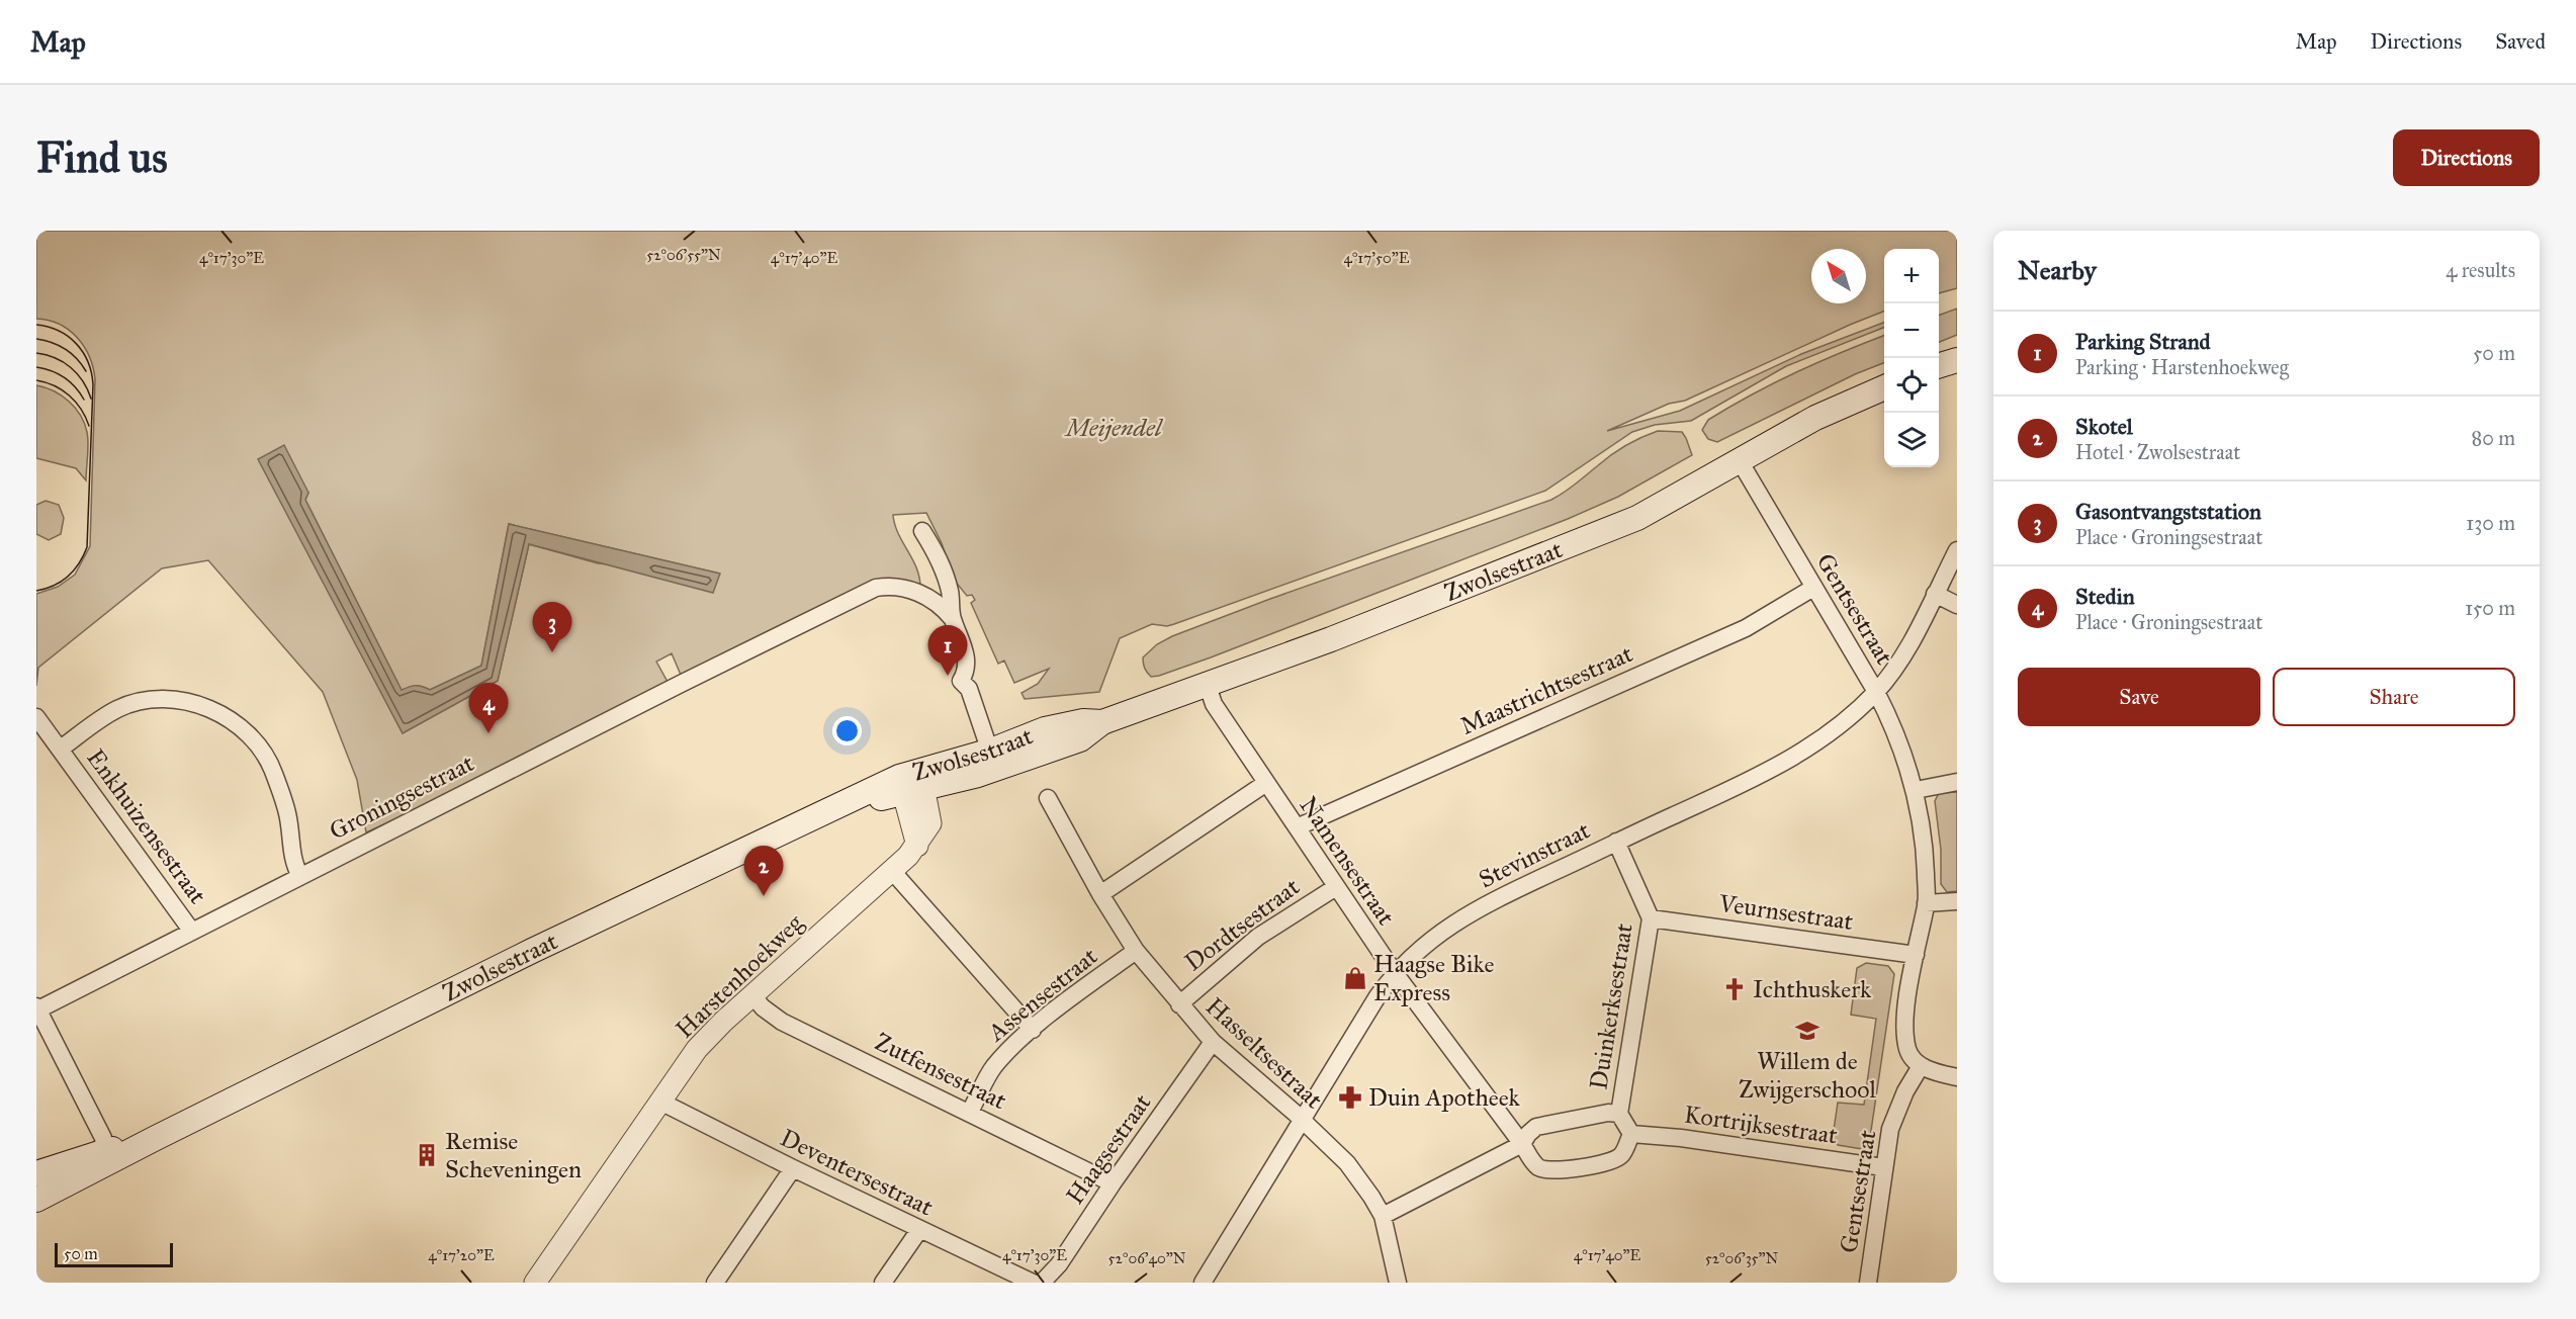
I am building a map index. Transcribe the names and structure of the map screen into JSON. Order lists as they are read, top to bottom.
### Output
{
  "streets": {
    "main road": ["Zwolsestraat"],
    "street": [
      "Gentsestraat",
      "Maastrichtsestraat",
      "Groningsestraat",
      "Enkhuizensestraat",
      "Stevinstraat",
      "Namensestraat",
      "Veurnsestraat",
      "Dordtsestraat",
      "Harstenhoekweg",
      "Assensestraat",
      "Duinkerksestraat",
      "Hasseltsestraat",
      "Zutfensestraat",
      "Kortrijksestraat",
      "Haagsestraat",
      "Deventersestraat"
    ]
  },
  "crossings": [
    ["Zwolsestraat", "Gentsestraat"],
    ["Zwolsestraat", "Namensestraat"],
    ["Zwolsestraat", "Harstenhoekweg"],
    ["Gentsestraat", "Maastrichtsestraat"],
    ["Gentsestraat", "Stevinstraat"],
    ["Gentsestraat", "Veurnsestraat"],
    ["Gentsestraat", "Kortrijksestraat"],
    ["Maastrichtsestraat", "Namensestraat"],
    ["Groningsestraat", "Enkhuizensestraat"],
    ["Stevinstraat", "Namensestraat"],
    ["Stevinstraat", "Duinkerksestraat"],
    ["Stevinstraat", "Hasseltsestraat"],
    ["Namensestraat", "Dordtsestraat"],
    ["Veurnsestraat", "Duinkerksestraat"],
    ["Dordtsestraat", "Hasseltsestraat"],
    ["Harstenhoekweg", "Zutfensestraat"],
    ["Harstenhoekweg", "Deventersestraat"],
    ["Assensestraat", "Hasseltsestraat"],
    ["Assensestraat", "Zutfensestraat"],
    ["Hasseltsestraat", "Haagsestraat"],
    ["Zutfensestraat", "Haagsestraat"]
  ],
  "parks": ["Meijendel"],
  "places": {
    "shop": ["Haagse Bike Express"],
    "church": ["Ichthuskerk"],
    "school or university": ["Willem de Zwijgerschool"],
    "pharmacy": ["Duin Apotheek"],
    "building": ["Remise Scheveningen"]
  },
  "scale_bar": "50 m",
  "north": "top left",
  "page": {
    "header": "Map",
    "nav": ["Map", "Directions", "Saved"],
    "buttons": [
      "Directions",
      ["Save", "Share"]
    ],
    "title": "Find us",
    "heading": ["Nearby", "4 results"],
    "map_buttons": ["+", "−"],
    "list": [
      {
        "mark": "1",
        "name": "Parking Strand",
        "note": "Parking · Harstenhoekweg",
        "value": "50 m"
      },
      {
        "mark": "2",
        "name": "Skotel",
        "note": "Hotel · Zwolsestraat",
        "value": "80 m"
      },
      {
        "mark": "3",
        "name": "Gasontvangststation",
        "note": "Place · Groningsestraat",
        "value": "130 m"
      },
      {
        "mark": "4",
        "name": "Stedin",
        "note": "Place · Groningsestraat",
        "value": "150 m"
      }
    ],
    "pins": [
      "3",
      "1",
      "4",
      "2"
    ],
    "scale": "50 m"
  },
  "coordinates": [
    "52°06'55\"N",
    "4°17'30\"E",
    "4°17'40\"E",
    "4°17'50\"E",
    "4°17'20\"E",
    "52°06'40\"N",
    "52°06'35\"N"
  ]
}
